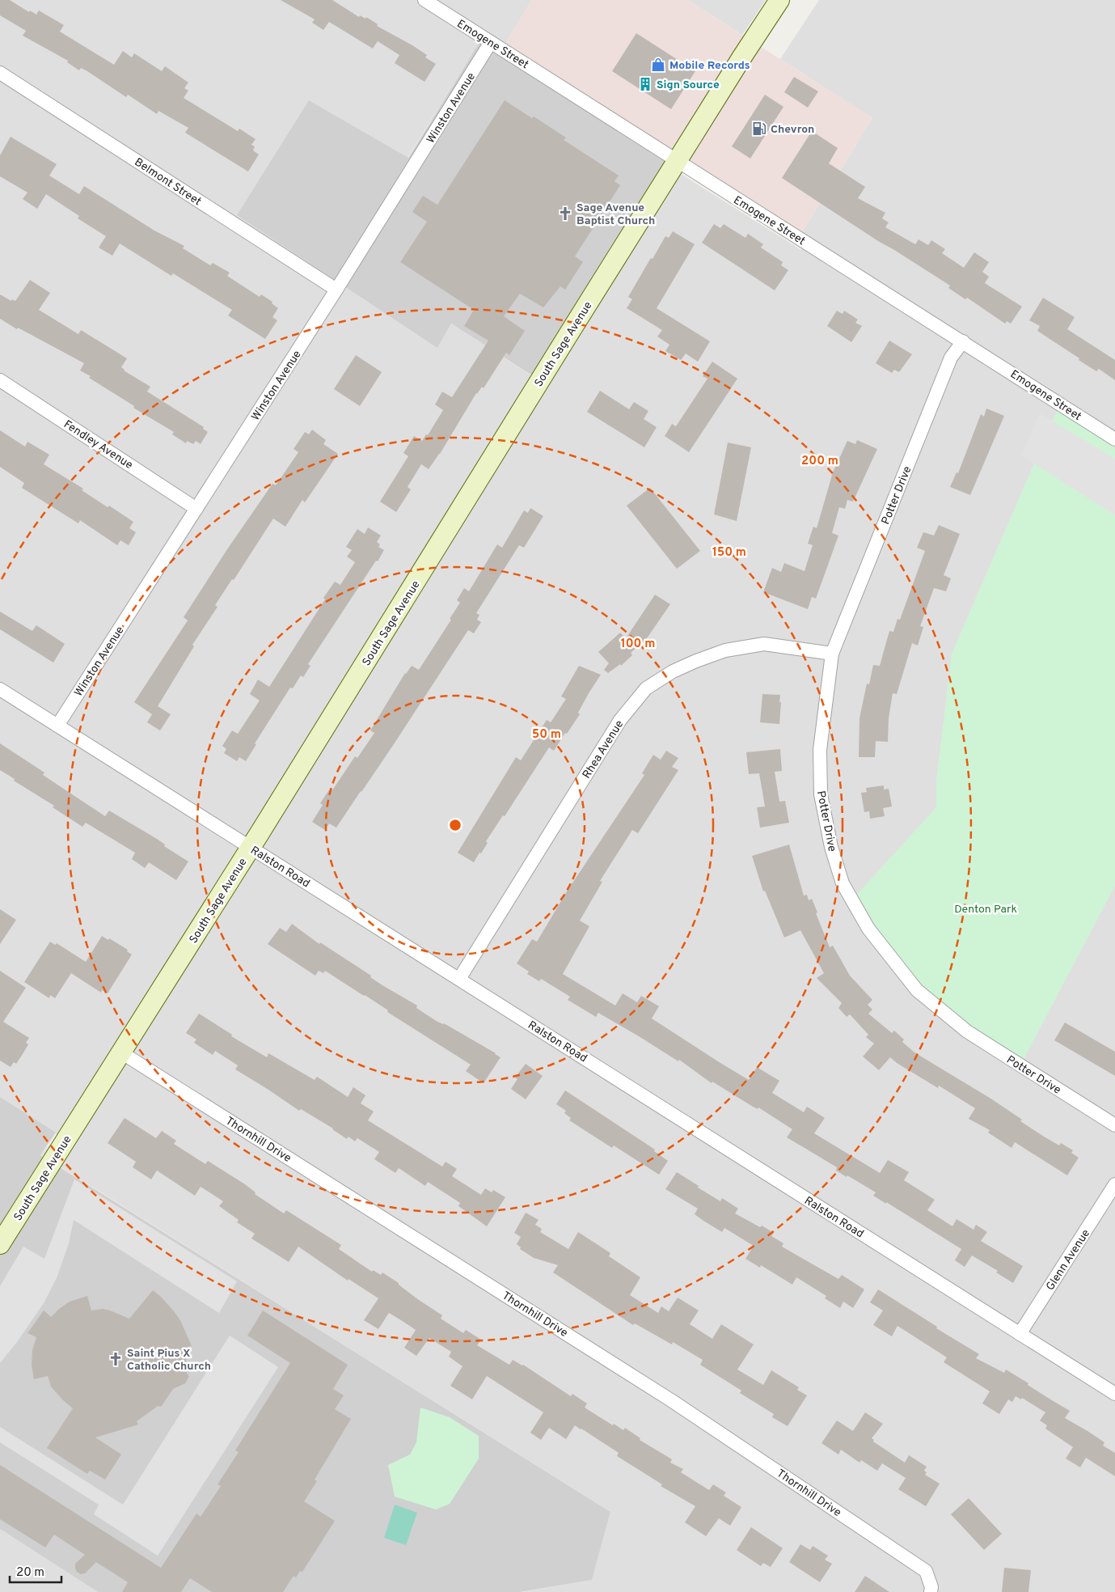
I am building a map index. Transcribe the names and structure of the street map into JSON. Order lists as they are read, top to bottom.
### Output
{
  "streets": {
    "street": [
      "Emogene Street",
      "Winston Avenue",
      "Belmont Street",
      "South Sage Avenue",
      "Fendley Avenue",
      "Potter Drive",
      "Rhea Avenue",
      "Ralston Road",
      "Thornhill Drive",
      "Glenn Avenue"
    ]
  },
  "crossings": [
    ["Emogene Street", "Winston Avenue"],
    ["Emogene Street", "South Sage Avenue"],
    ["Emogene Street", "Potter Drive"],
    ["Winston Avenue", "Belmont Street"],
    ["Winston Avenue", "Fendley Avenue"],
    ["Winston Avenue", "Ralston Road"],
    ["South Sage Avenue", "Ralston Road"],
    ["South Sage Avenue", "Thornhill Drive"],
    ["Potter Drive", "Rhea Avenue"],
    ["Rhea Avenue", "Ralston Road"],
    ["Ralston Road", "Glenn Avenue"]
  ],
  "parks": ["Denton Park"],
  "places": {
    "shop": ["Mobile Records"],
    "building": ["Sign Source"],
    "fuel station": ["Chevron"],
    "church": ["Sage Avenue Baptist Church", "Saint Pius X Catholic Church"]
  },
  "scale_bar": "20 m",
  "rings": [
    "200 m",
    "150 m",
    "100 m",
    "50 m"
  ]
}
